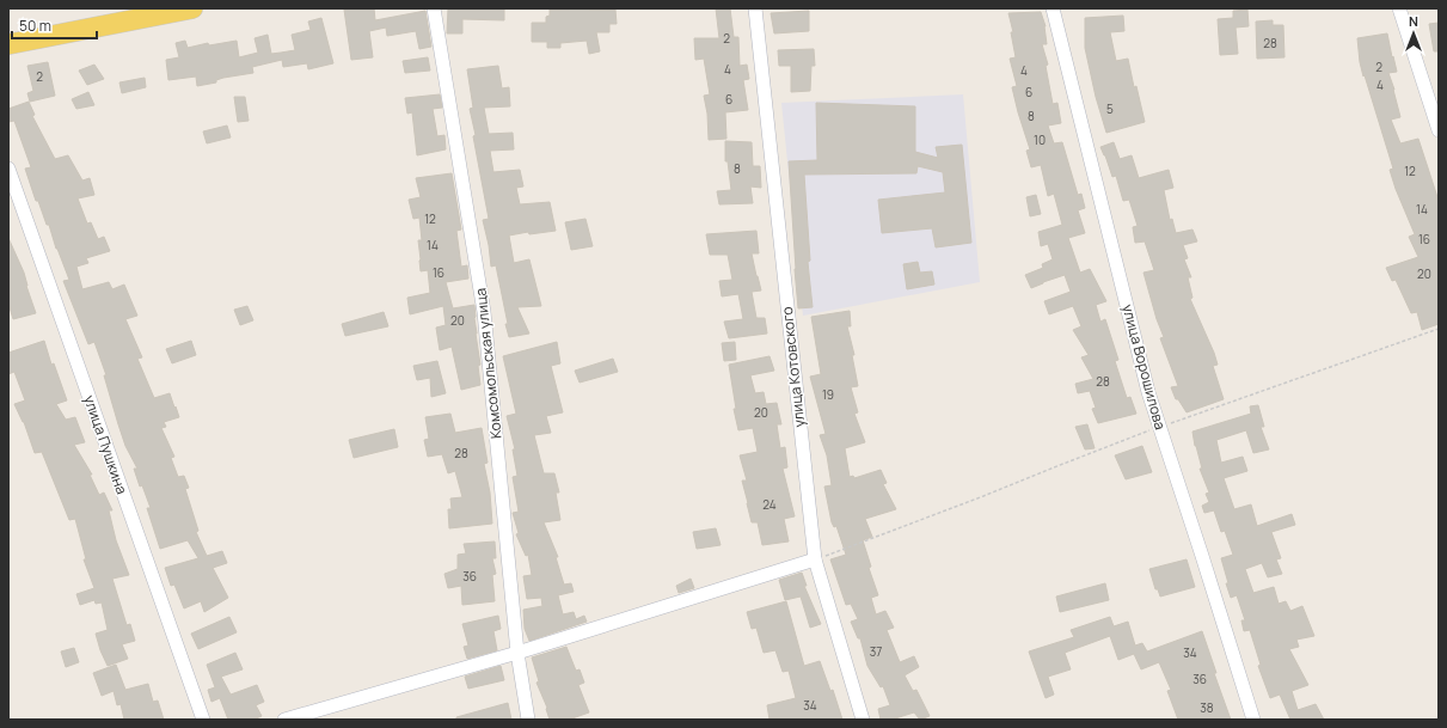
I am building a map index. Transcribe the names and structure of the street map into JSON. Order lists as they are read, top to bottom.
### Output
{
  "streets": {
    "street": [
      "Комсомольская улица",
      "улица Котовского",
      "улица Ворошилова",
      "улица Пушкина"
    ]
  },
  "house_numbers": [
    "2",
    "28",
    "2",
    "4",
    "4",
    "2",
    "4",
    "6",
    "6",
    "5",
    "8",
    "10",
    "8",
    "12",
    "14",
    "12",
    "16",
    "14",
    "16",
    "20",
    "20",
    "28",
    "19",
    "20",
    "28",
    "24",
    "36",
    "37",
    "34",
    "36",
    "34",
    "38"
  ],
  "scale_bar": "50 m",
  "north": "top"
}
